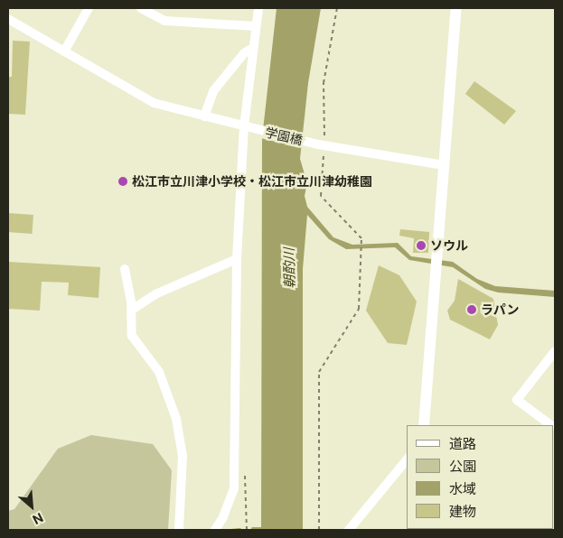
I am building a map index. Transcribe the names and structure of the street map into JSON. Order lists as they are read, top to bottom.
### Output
{
  "streets": {
    "street": ["学園橋"]
  },
  "water": ["朝酌川"],
  "places": ["松江市立川津小学校・松江市立川津幼稚園", "ソウル", "ラパン"],
  "legend": [
    "道路",
    "公園",
    "水域",
    "建物"
  ],
  "north": "bottom right"
}
